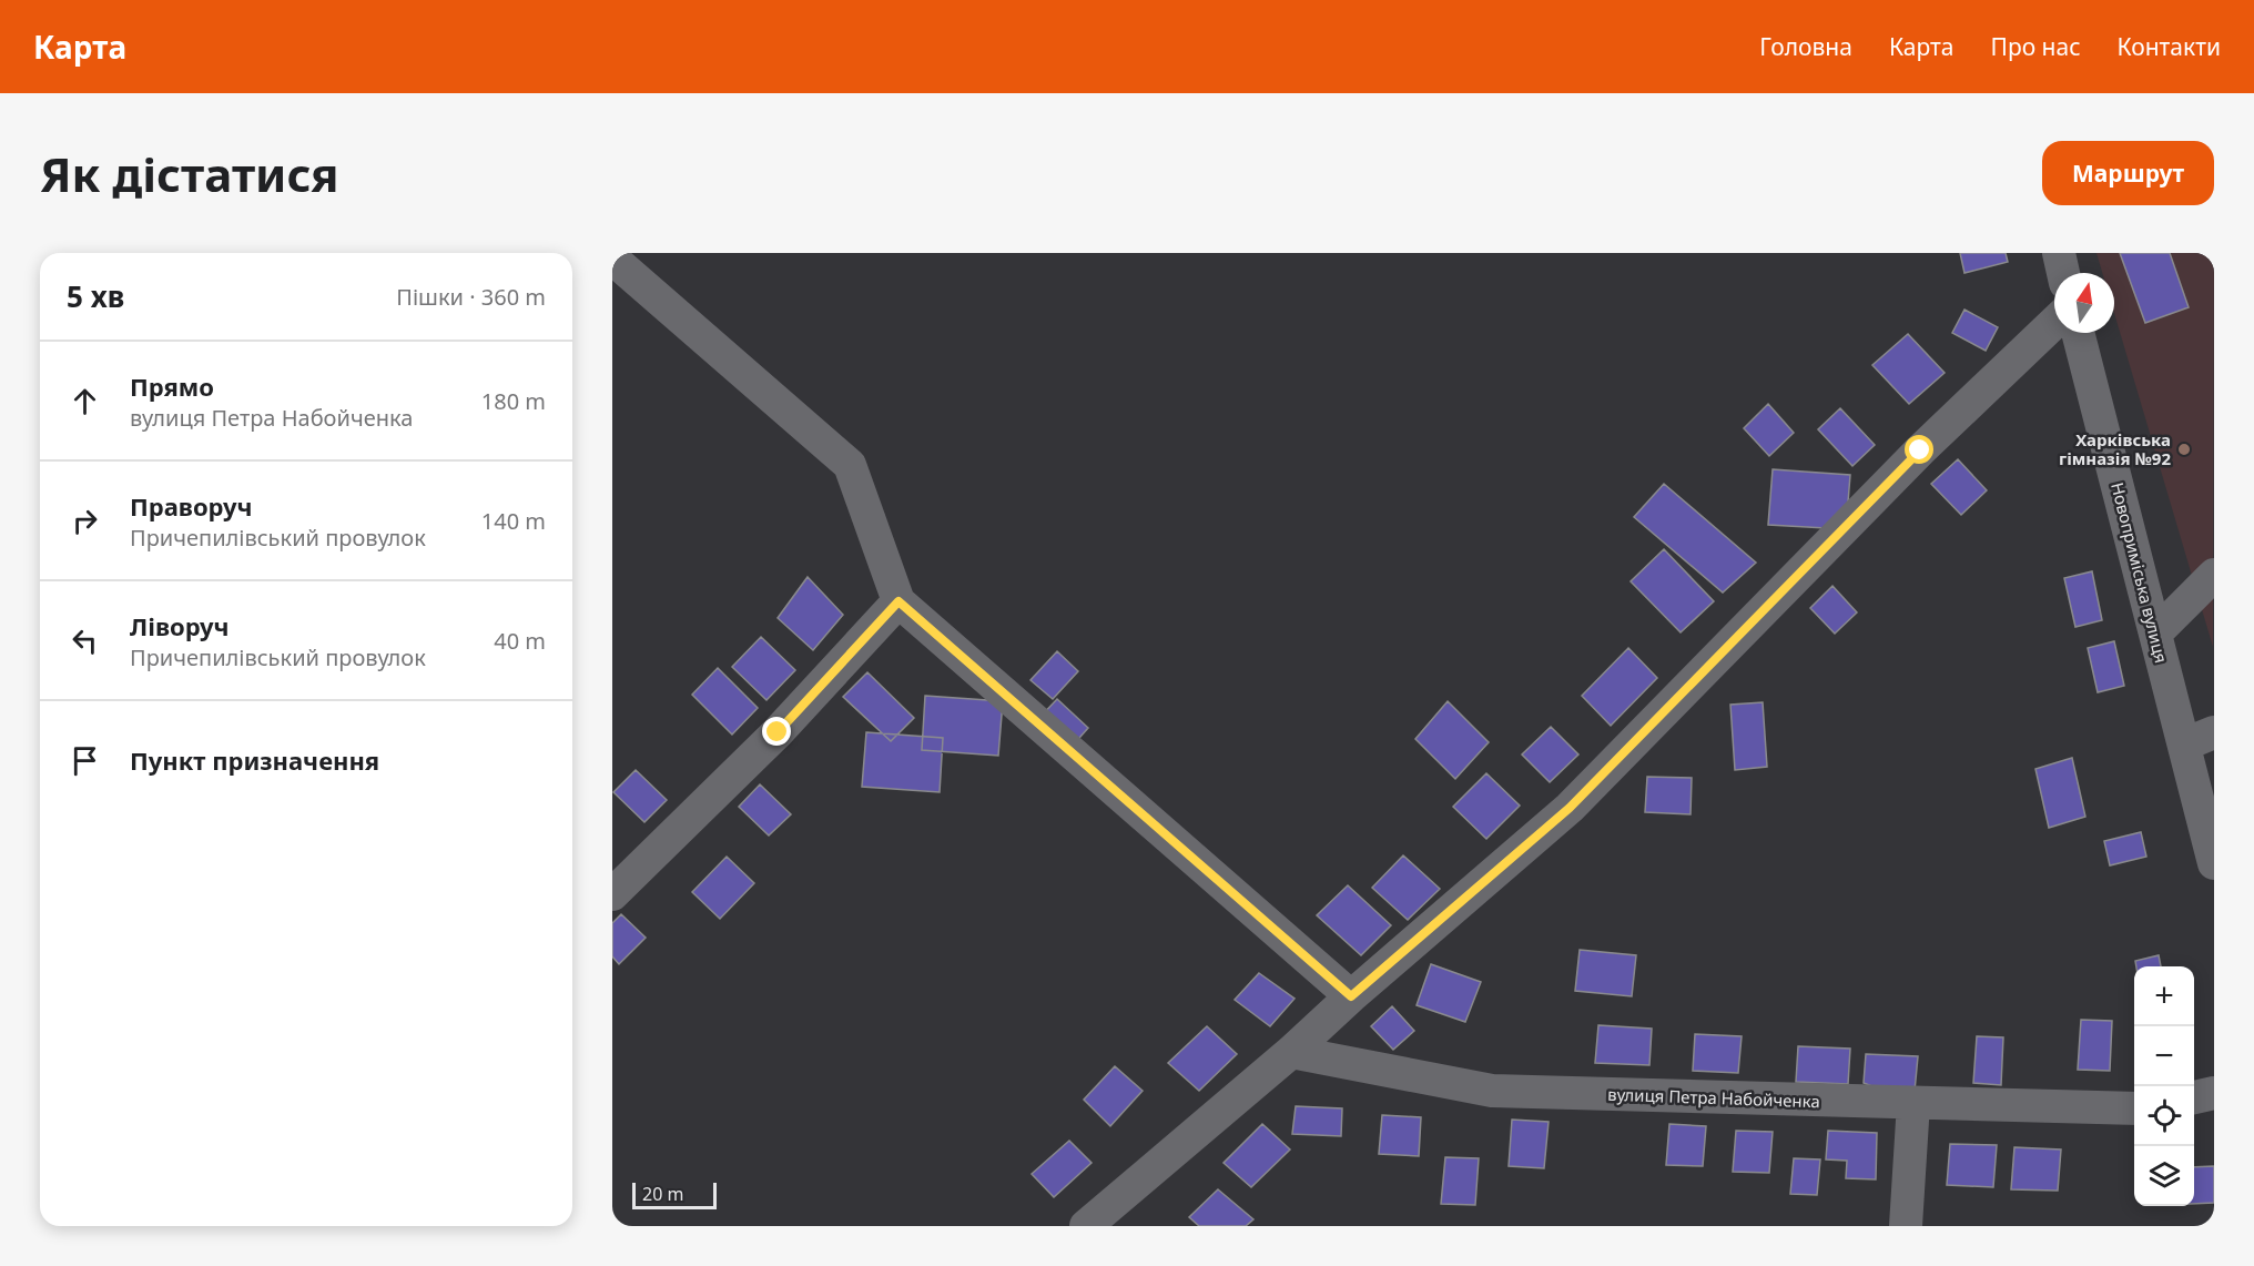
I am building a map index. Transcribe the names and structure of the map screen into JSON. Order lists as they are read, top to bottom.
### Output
{
  "streets": {
    "street": ["Новоприміська вулиця", "вулиця Петра Набойченка"]
  },
  "places": ["Харківська гімназія №92"],
  "scale_bar": "20 m",
  "north": "top",
  "page": {
    "header": "Карта",
    "nav": [
      "Головна",
      "Карта",
      "Про нас",
      "Контакти"
    ],
    "buttons": "Маршрут",
    "title": "Як дістатися",
    "heading": ["5 хв", "Пішки · 360 m"],
    "list": [
      ["Прямо", "вулиця Петра Набойченка", "180 m"],
      ["Праворуч", "Причепилівський провулок", "140 m"],
      ["Ліворуч", "Причепилівський провулок", "40 m"],
      "Пункт призначення"
    ],
    "map_buttons": ["+", "−"],
    "scale": "20 m"
  }
}
